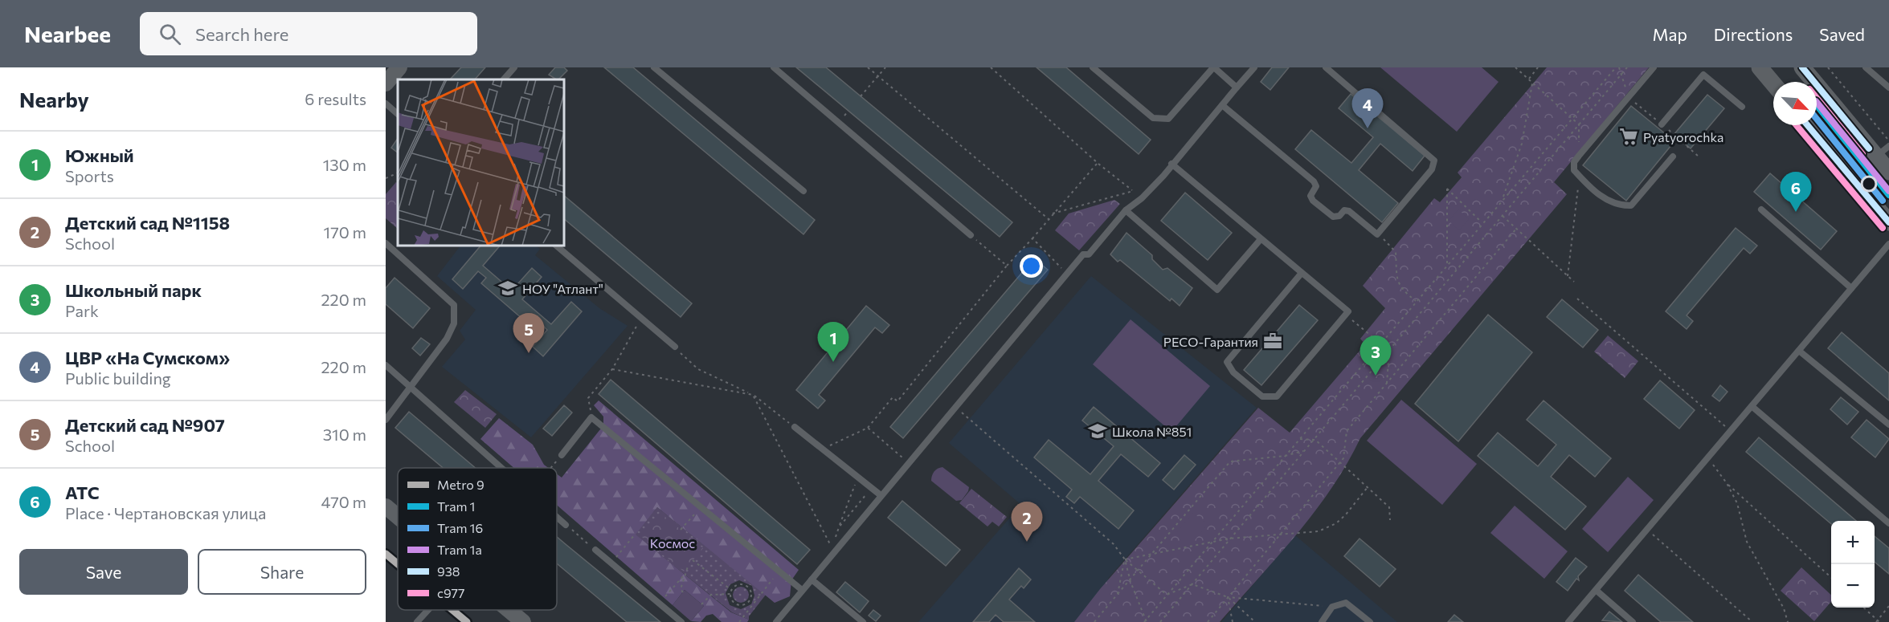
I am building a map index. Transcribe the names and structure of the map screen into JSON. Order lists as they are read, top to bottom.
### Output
{
  "parks": ["Космос"],
  "places": {
    "supermarket": ["Pyatyorochka"],
    "school or university": ["НОУ \"Атлант\"", "Школа №851"],
    "office": ["РЕСО-Гарантия"]
  },
  "lines": [
    "transit line 938",
    "transit line с977",
    "tram line 1а",
    "tram line 1",
    "tram line 16",
    "metro line 9"
  ],
  "legend": [
    "Metro 9",
    "Tram 1",
    "Tram 16",
    "Tram 1а",
    "938",
    "с977"
  ],
  "north": "bottom right",
  "page": {
    "header": "Nearbee",
    "search": "Search here",
    "nav": ["Map", "Directions", "Saved"],
    "heading": ["Nearby", "6 results"],
    "pins": [
      "4",
      "6",
      "5",
      "1",
      "3",
      "2"
    ],
    "list": [
      {
        "mark": "1",
        "name": "Южный",
        "note": "Sports",
        "value": "130 m"
      },
      {
        "mark": "2",
        "name": "Детский сад №1158",
        "note": "School",
        "value": "170 m"
      },
      {
        "mark": "3",
        "name": "Школьный парк",
        "note": "Park",
        "value": "220 m"
      },
      {
        "mark": "4",
        "name": "ЦВР «На Сумском»",
        "note": "Public building",
        "value": "220 m"
      },
      {
        "mark": "5",
        "name": "Детский сад №907",
        "note": "School",
        "value": "310 m"
      },
      {
        "mark": "6",
        "name": "АТС",
        "note": "Place · Чертановская улица",
        "value": "470 m"
      }
    ],
    "map_buttons": ["+", "−"],
    "buttons": ["Save", "Share"]
  }
}
